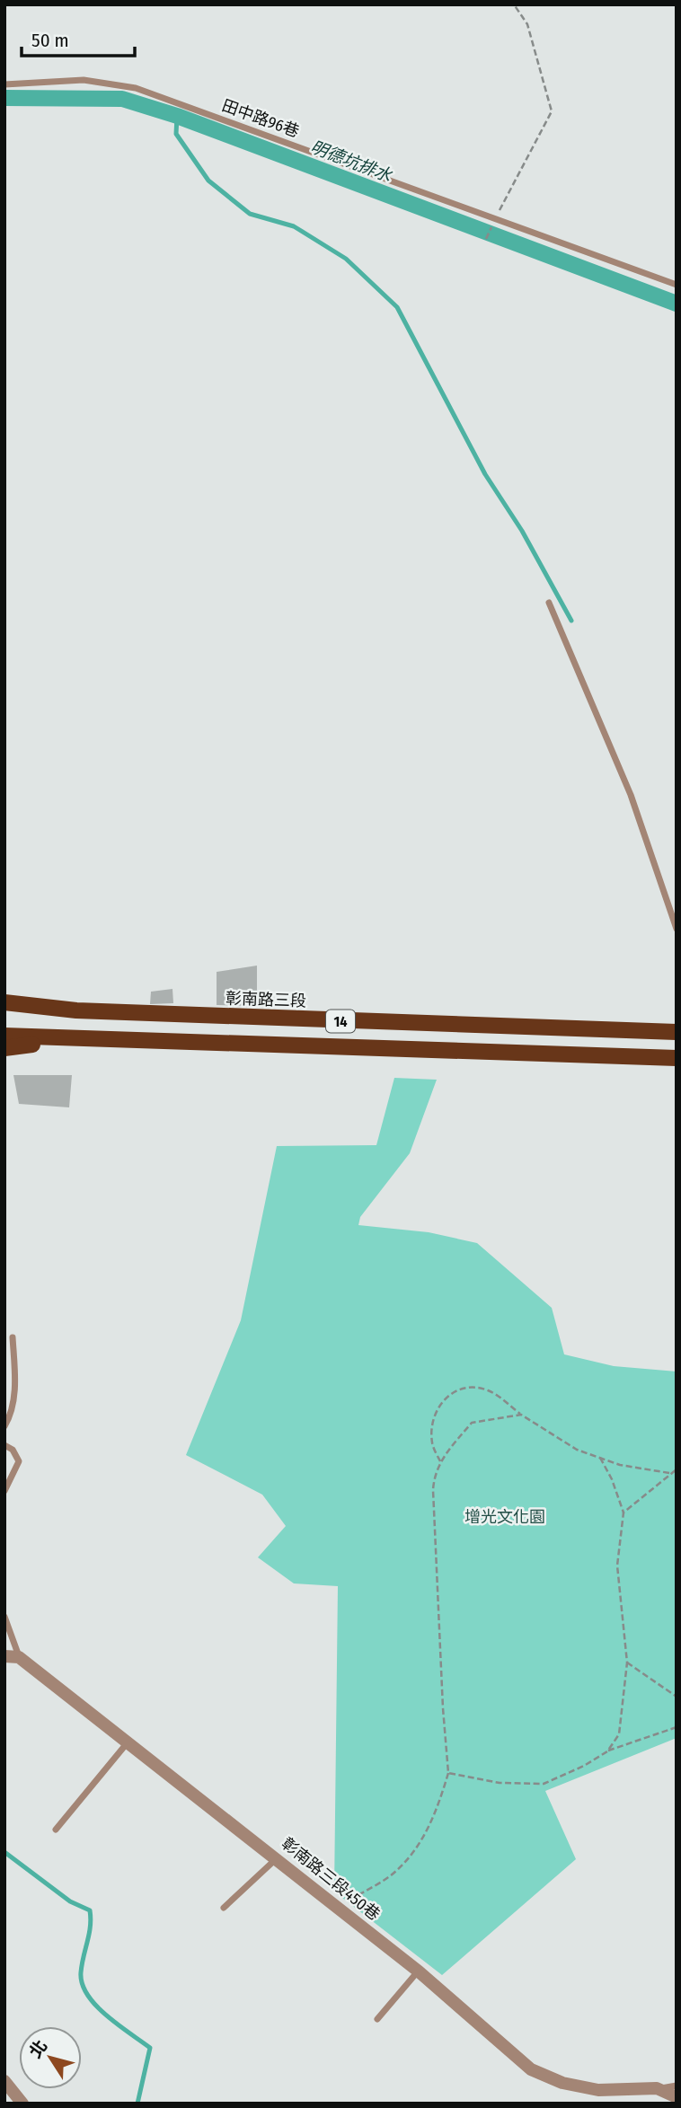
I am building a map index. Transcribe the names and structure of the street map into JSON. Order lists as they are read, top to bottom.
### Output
{
  "streets": {
    "main road": ["彰南路三段", "14"],
    "street": ["彰南路三段450巷"],
    "lane": ["田中路96巷"]
  },
  "water": ["明德坑排水"],
  "parks": ["增光文化園"],
  "scale_bar": "50 m",
  "north": "top left"
}
